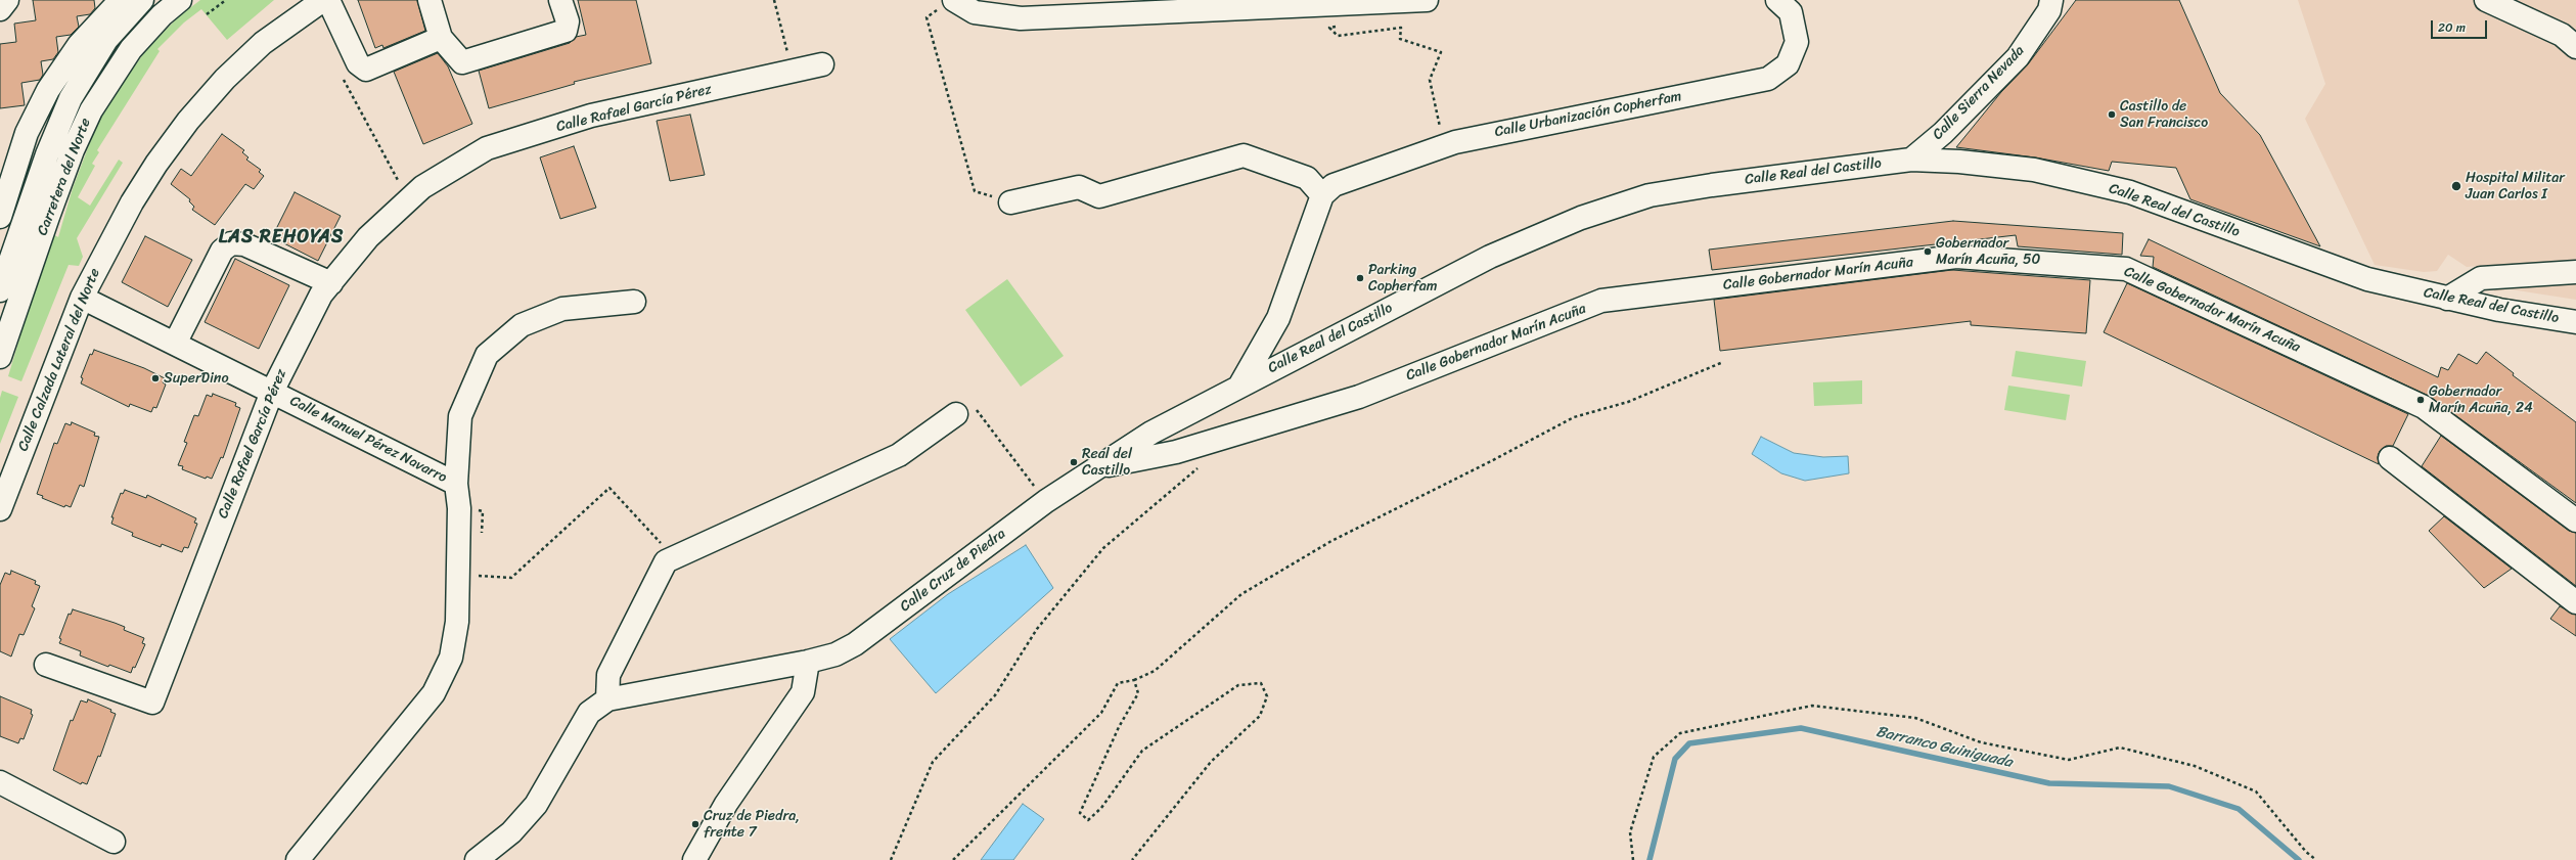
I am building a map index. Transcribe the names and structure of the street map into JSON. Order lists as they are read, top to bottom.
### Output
{
  "streets": {
    "street": [
      "Calle Sierra Nevada",
      "Calle Rafael García Pérez",
      "Calle Urbanización Copherfam",
      "Calle Real del Castillo",
      "Carretera del Norte",
      "Calle Gobernador Marín Acuña",
      "Calle Calzada Lateral del Norte",
      "Calle Manuel Pérez Navarro",
      "Calle Cruz de Piedra"
    ]
  },
  "crossings": [
    ["Calle Sierra Nevada", "Calle Real del Castillo"],
    ["Calle Rafael García Pérez", "Calle Manuel Pérez Navarro"],
    ["Calle Real del Castillo", "Calle Gobernador Marín Acuña"],
    ["Calle Real del Castillo", "Calle Cruz de Piedra"],
    ["Calle Gobernador Marín Acuña", "Calle Cruz de Piedra"],
    ["Calle Calzada Lateral del Norte", "Calle Manuel Pérez Navarro"]
  ],
  "districts": ["LAS REHOYAS"],
  "water": ["Barranco Guiniguada"],
  "places": [
    "Castillo de San Francisco",
    "Hospital Militar Juan Carlos I",
    "Gobernador Marín Acuña, 50",
    "Parking Copherfam",
    "SuperDino",
    "Gobernador Marín Acuña, 24",
    "Real del Castillo",
    "Cruz de Piedra, frente 7"
  ],
  "scale_bar": "20 m"
}
